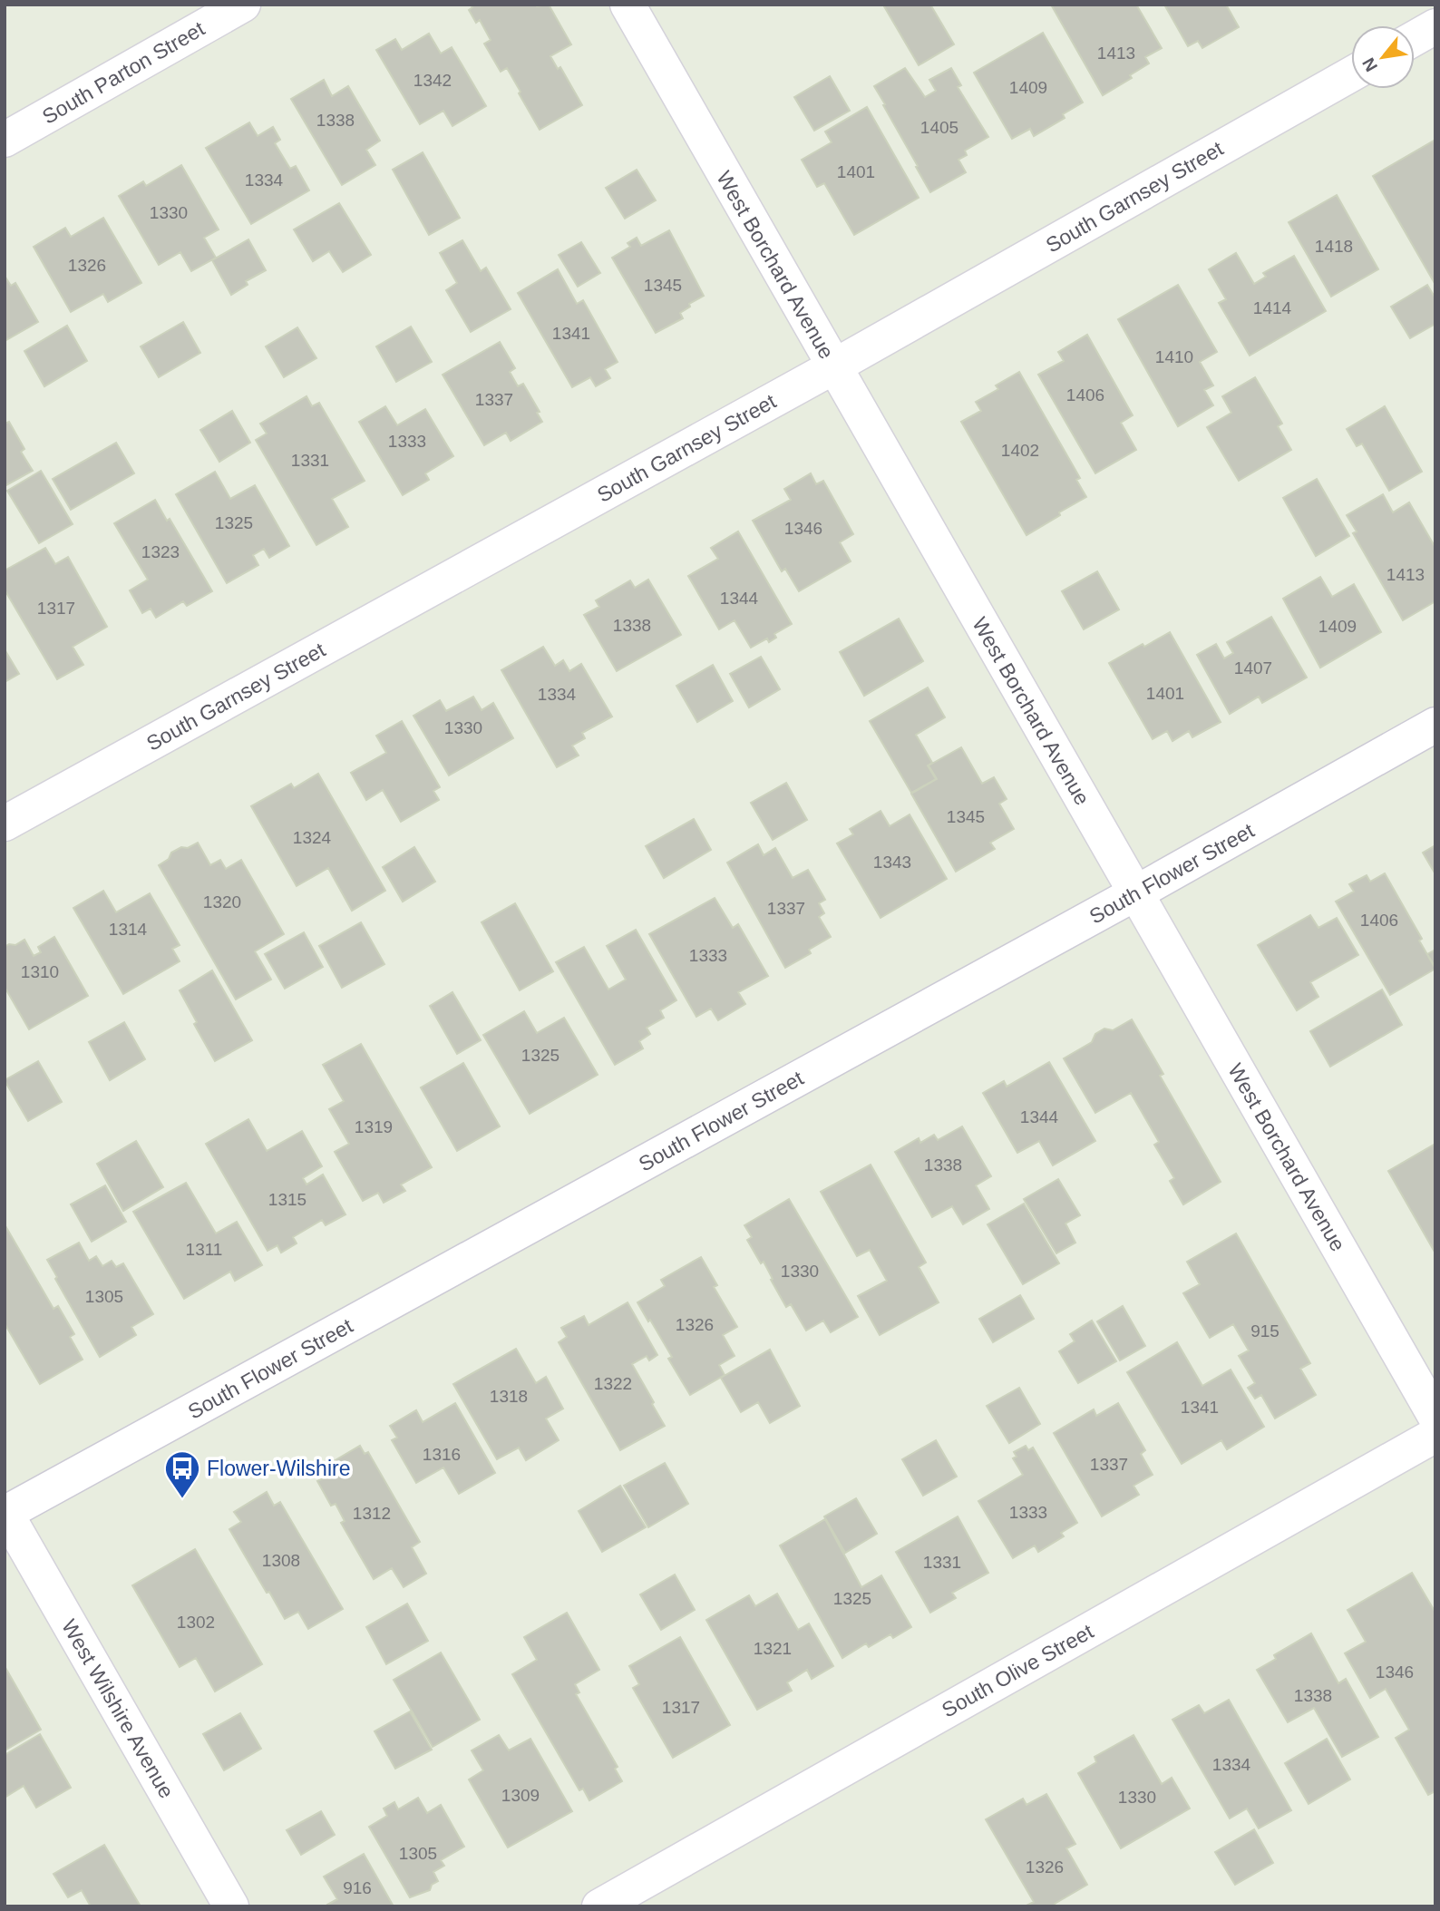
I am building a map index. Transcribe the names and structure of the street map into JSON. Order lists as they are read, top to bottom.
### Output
{
  "streets": {
    "street": [
      "South Parton Street",
      "South Garnsey Street",
      "West Borchard Avenue",
      "South Flower Street",
      "South Olive Street",
      "West Wilshire Avenue"
    ]
  },
  "crossings": [
    ["South Garnsey Street", "West Borchard Avenue"],
    ["West Borchard Avenue", "South Flower Street"],
    ["South Flower Street", "West Wilshire Avenue"]
  ],
  "places": {
    "bus stop": ["Flower-Wilshire"]
  },
  "house_numbers": [
    "1413",
    "1342",
    "1409",
    "1338",
    "1405",
    "1401",
    "1334",
    "1330",
    "1418",
    "1326",
    "1345",
    "1414",
    "1341",
    "1410",
    "1406",
    "1337",
    "1333",
    "1402",
    "1331",
    "1325",
    "1346",
    "1323",
    "1413",
    "1344",
    "1317",
    "1338",
    "1409",
    "1407",
    "1401",
    "1334",
    "1330",
    "1345",
    "1324",
    "1343",
    "1320",
    "1337",
    "1406",
    "1314",
    "1333",
    "1310",
    "1325",
    "1344",
    "1319",
    "1338",
    "1315",
    "1311",
    "1330",
    "1305",
    "1326",
    "915",
    "1322",
    "1318",
    "1341",
    "1316",
    "1337",
    "1333",
    "1312",
    "1308",
    "1331",
    "1325",
    "1302",
    "1321",
    "1346",
    "1338",
    "1317",
    "1334",
    "1309",
    "1330",
    "1305",
    "1326",
    "916"
  ],
  "north": "bottom left"
}
